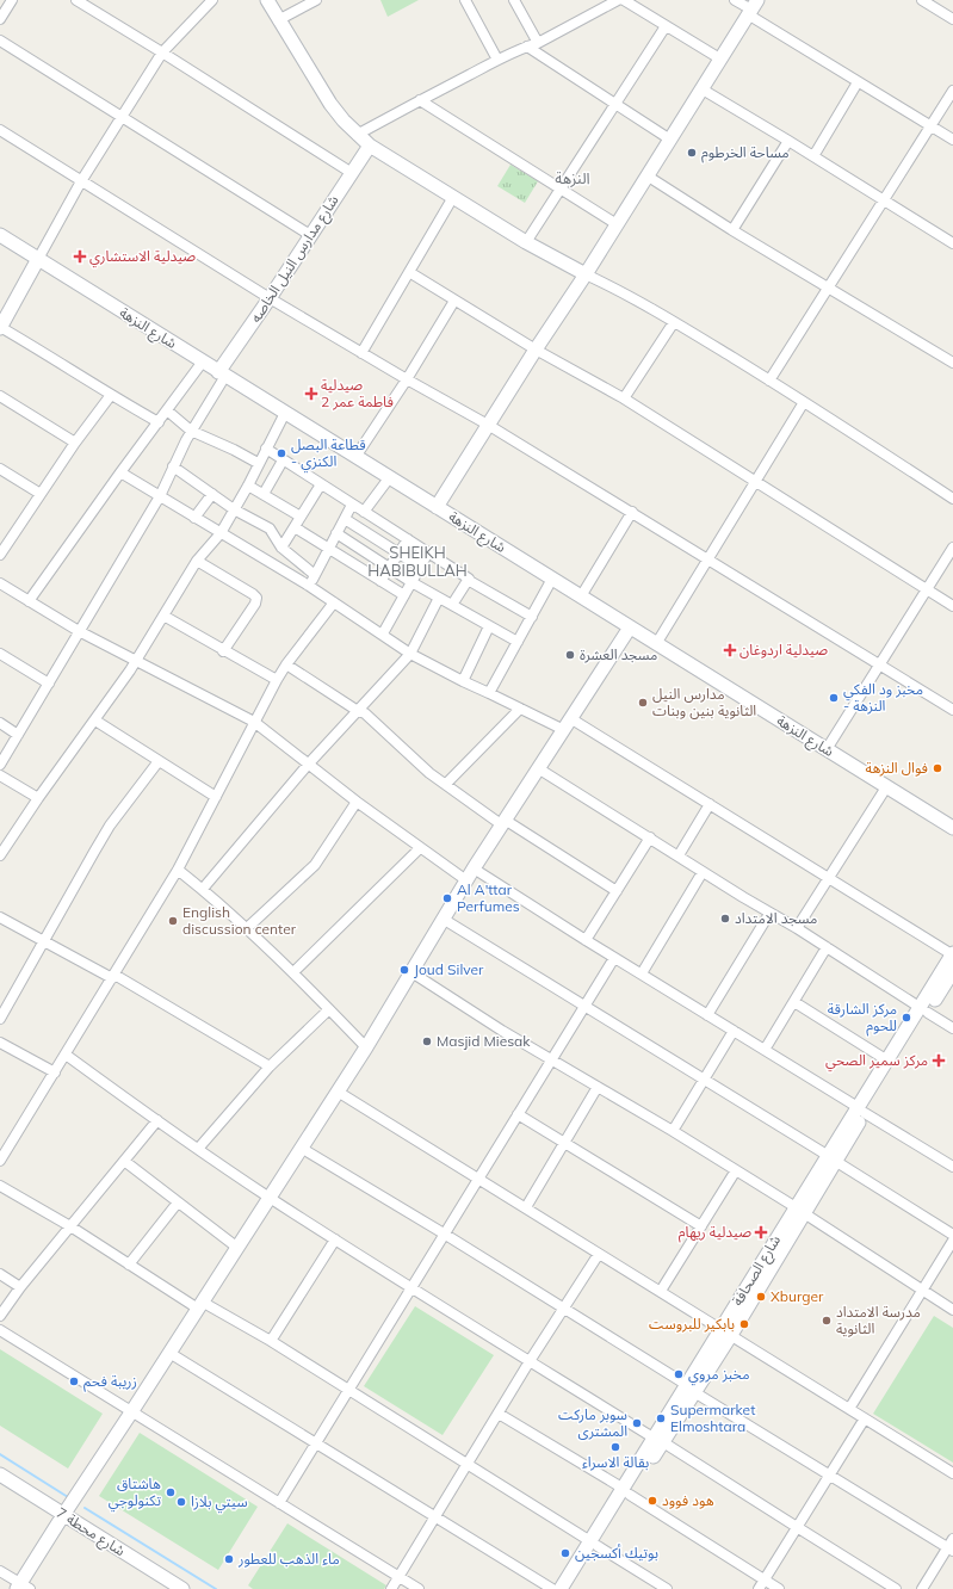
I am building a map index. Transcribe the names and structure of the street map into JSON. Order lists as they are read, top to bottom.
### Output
{
  "streets": {
    "street": [
      "شارع مدارس النيل الخاصه",
      "شارع النزهة",
      "شارع الصحافة",
      "شارع محطة 7"
    ]
  },
  "crossings": [
    ["شارع مدارس النيل الخاصه", "شارع النزهة"]
  ],
  "districts": ["النزهة", "SHEIKH HABIBULLAH"],
  "places": {
    "other": [
      "مساحة الخرطوم",
      "قطاعة البصل - الكنزي",
      "مسجد العشرة",
      "مخبز ود الفكي - النزهة",
      "مدارس النيل الثانوية بنين وبنات",
      "فوال النزهة",
      "Al A'ttar Perfumes",
      "مسجد الامتداد",
      "English discussion center",
      "Joud Silver",
      "مركز الشارقة للحوم",
      "Masjid Miesak",
      "Xburger",
      "مدرسة الامتداد الثانوية",
      "بابكير للبروست",
      "مخبز مروي",
      "زريبة فحم",
      "Supermarket Elmoshtara",
      "سوبر ماركت المشترى",
      "بقالة الاسراء",
      "هاشتاق تكنولوجي",
      "هود فوود",
      "سيتي بلازا",
      "بوتيك أكسجين",
      "ماء الذهب للعطور"
    ],
    "health": [
      "صيدلية الاستشاري",
      "صيدلية فاطمة عمر 2",
      "صيدلية اردوغان",
      "مركز سمير الصحي",
      "صيدلية ريهام"
    ]
  }
}
